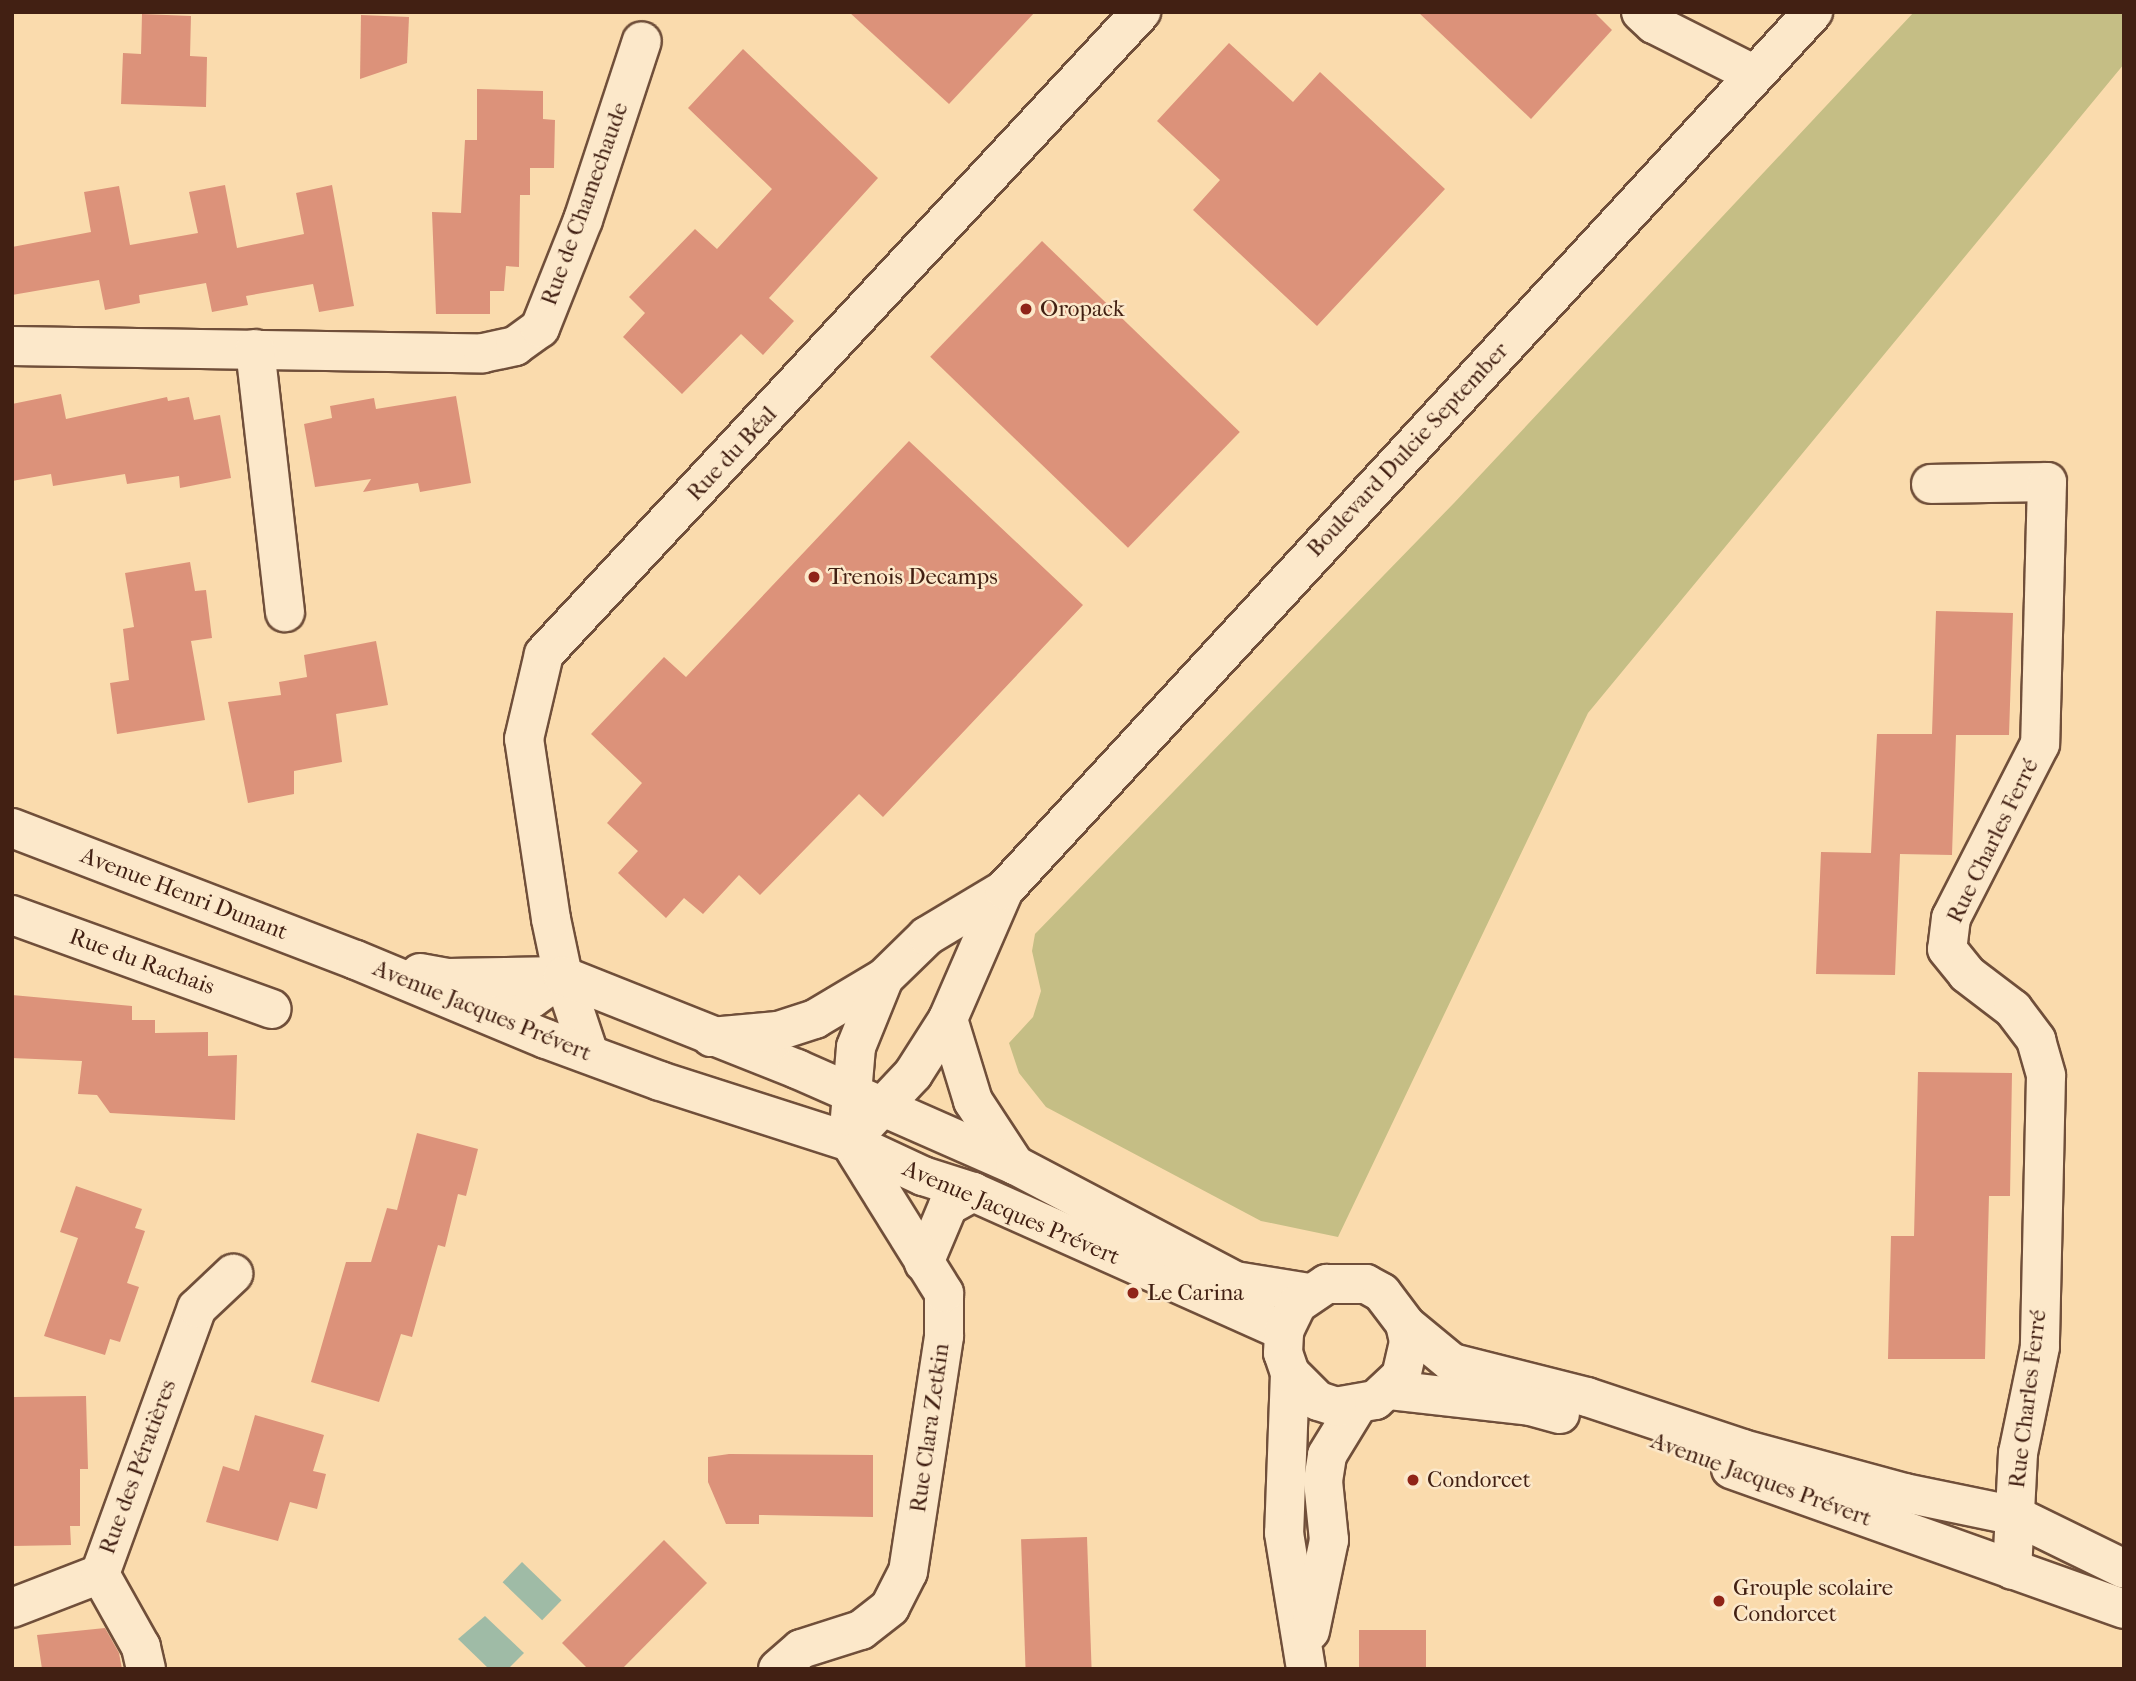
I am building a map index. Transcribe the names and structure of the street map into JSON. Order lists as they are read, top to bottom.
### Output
{
  "streets": {
    "main road": [
      "Rue de Chamechaude",
      "Boulevard Dulcie September",
      "Rue du Béal",
      "Rue Charles Ferré",
      "Avenue Henri Dunant",
      "Rue du Rachais",
      "Avenue Jacques Prévert",
      "Rue Clara Zetkin",
      "Rue des Pératières"
    ]
  },
  "crossings": [
    ["Boulevard Dulcie September", "Avenue Jacques Prévert"],
    ["Boulevard Dulcie September", "Rue Clara Zetkin"],
    ["Rue du Béal", "Avenue Jacques Prévert"],
    ["Rue Charles Ferré", "Avenue Jacques Prévert"],
    ["Avenue Henri Dunant", "Avenue Jacques Prévert"],
    ["Avenue Jacques Prévert", "Rue Clara Zetkin"]
  ],
  "places": [
    "Oropack",
    "Trenois Decamps",
    "Le Carina",
    "Condorcet",
    "Grouple scolaire Condorcet"
  ]
}
